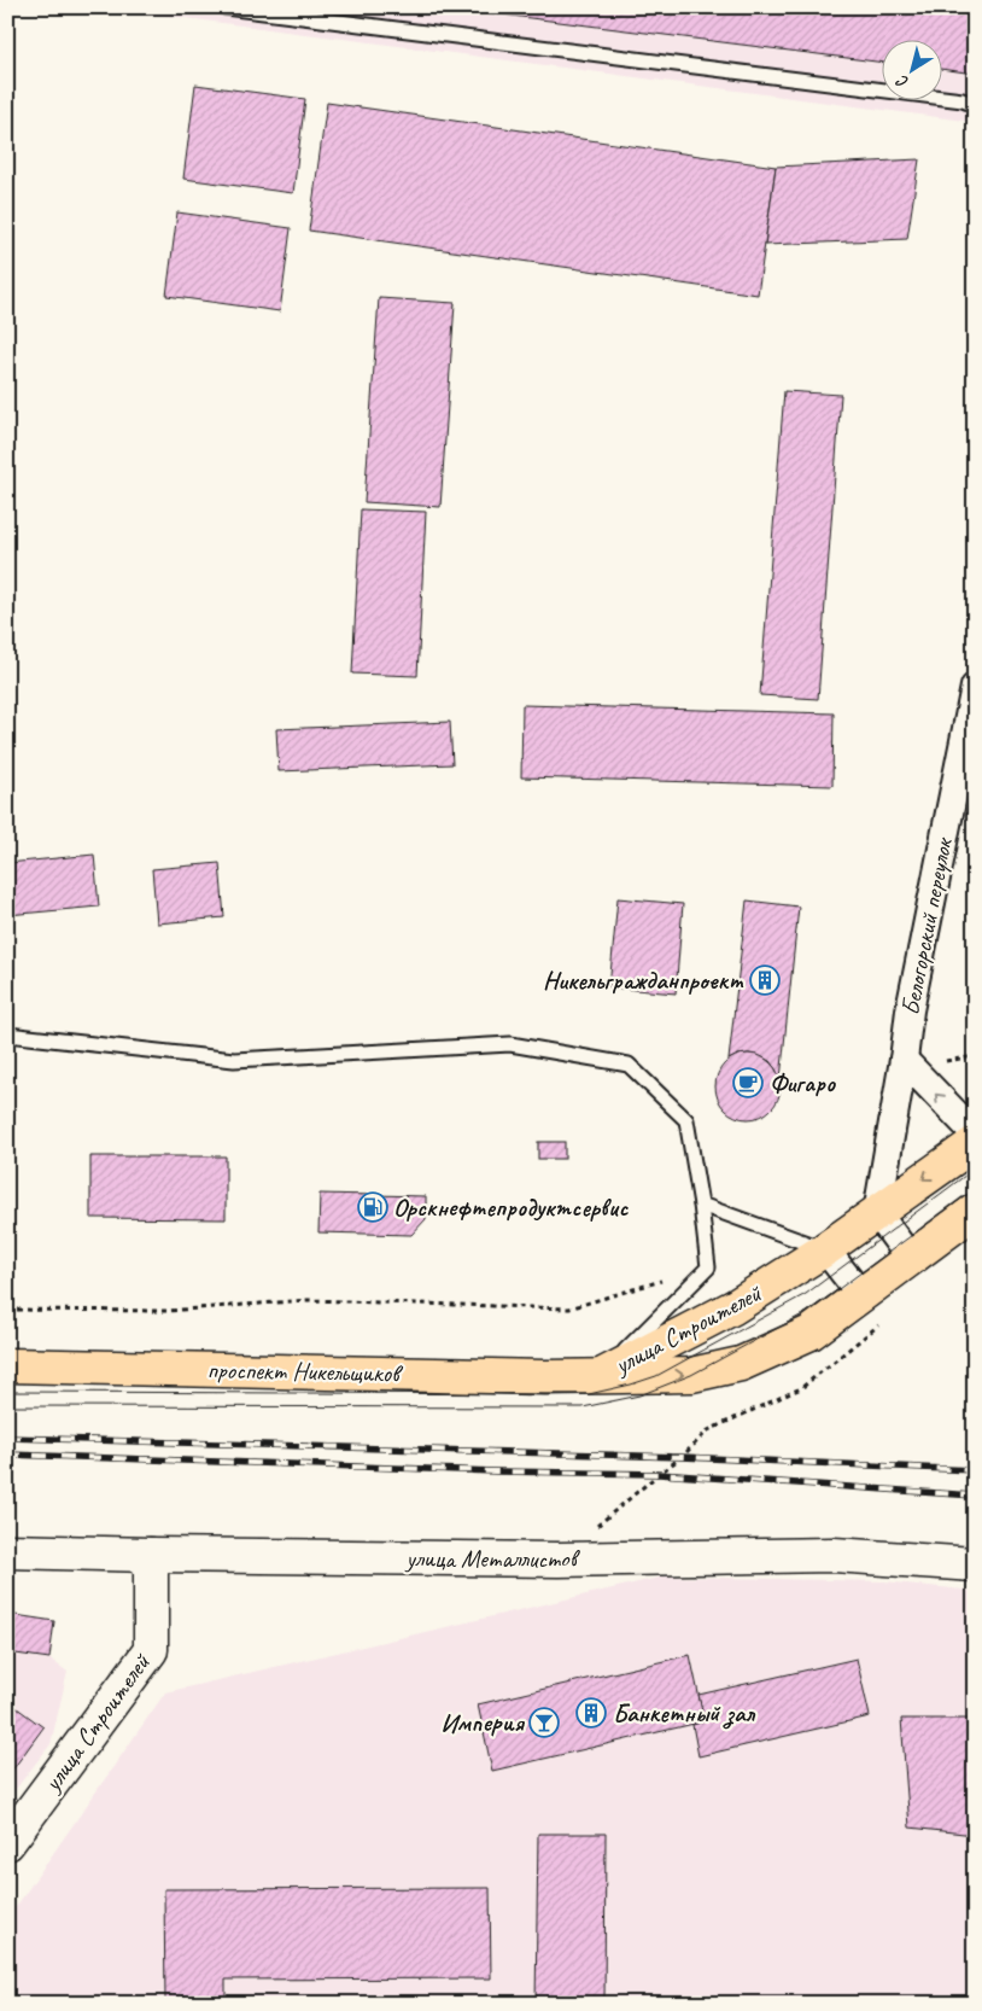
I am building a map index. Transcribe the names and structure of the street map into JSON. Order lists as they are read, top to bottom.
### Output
{
  "streets": {
    "main road": ["улица Строителей", "проспект Никельщиков", "улица Металлистов"],
    "street": ["Белогорский переулок"]
  },
  "crossings": [
    ["Белогорский переулок", "улица Строителей"],
    ["улица Строителей", "проспект Никельщиков"],
    ["улица Строителей", "улица Металлистов"]
  ],
  "places": {
    "building": ["Никельгражданпроект", "Банкетный зал"],
    "cafe": ["Фигаро"],
    "fuel station": ["Орскнефтепродуктсервис"],
    "bar": ["Империя"]
  },
  "north": "bottom left"
}
